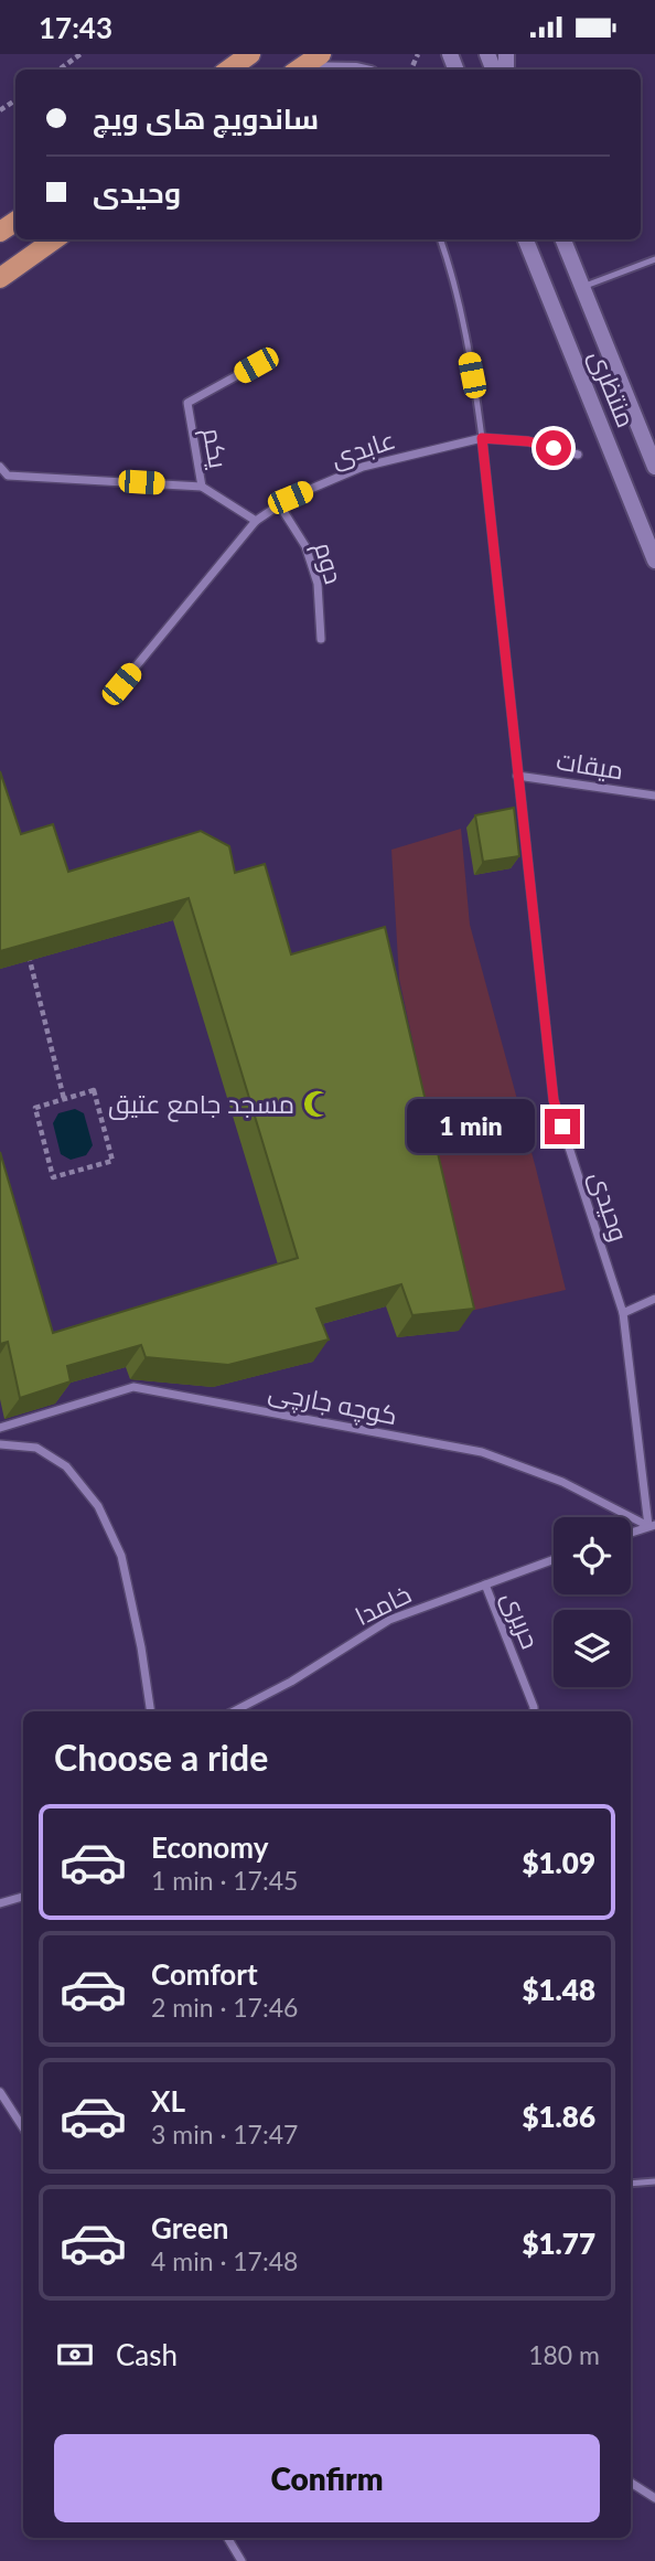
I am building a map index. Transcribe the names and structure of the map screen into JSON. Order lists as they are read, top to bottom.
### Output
{
  "streets": {
    "main road": ["منتظری"],
    "street": [
      "یکم",
      "عابدی",
      "دوم",
      "میقات",
      "وحیدی",
      "کوچه جارچی",
      "خامدا",
      "حریری"
    ]
  },
  "crossings": [
    ["عابدی", "دوم"],
    ["عابدی", "وحیدی"],
    ["میقات", "وحیدی"],
    ["وحیدی", "کوچه جارچی"],
    ["خامدا", "حریری"]
  ],
  "places": {
    "mosque": ["مسجد جامع عتیق"]
  },
  "page": {
    "status": "17:43",
    "banner": ["ساندویچ های ویچ", "وحیدی"],
    "bubble": "1 min",
    "heading": "Choose a ride",
    "list": [
      {
        "name": "Economy",
        "note": "1 min · 17:45",
        "value": "$1.09"
      },
      {
        "name": "Comfort",
        "note": "2 min · 17:46",
        "value": "$1.48"
      },
      {
        "name": "XL",
        "note": "3 min · 17:47",
        "value": "$1.86"
      },
      {
        "name": "Green",
        "note": "4 min · 17:48",
        "value": "$1.77"
      }
    ],
    "pay": ["Cash", "180 m"],
    "buttons": "Confirm"
  }
}
